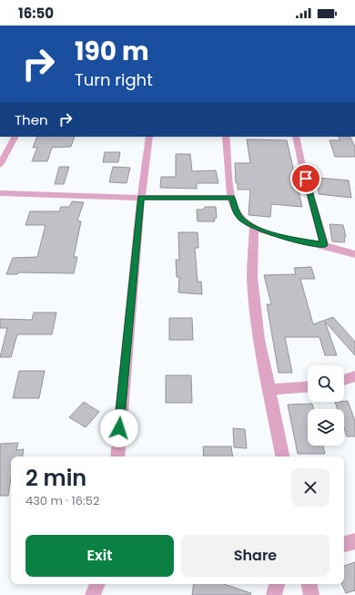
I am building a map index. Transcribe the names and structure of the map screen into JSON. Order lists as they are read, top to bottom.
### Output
{
  "page": {
    "status": "16:50",
    "turn": ["190 m", "Turn right"],
    "then": "Then",
    "heading": ["2 min", "430 m · 16:52"],
    "buttons": ["Exit", "Share"]
  }
}
